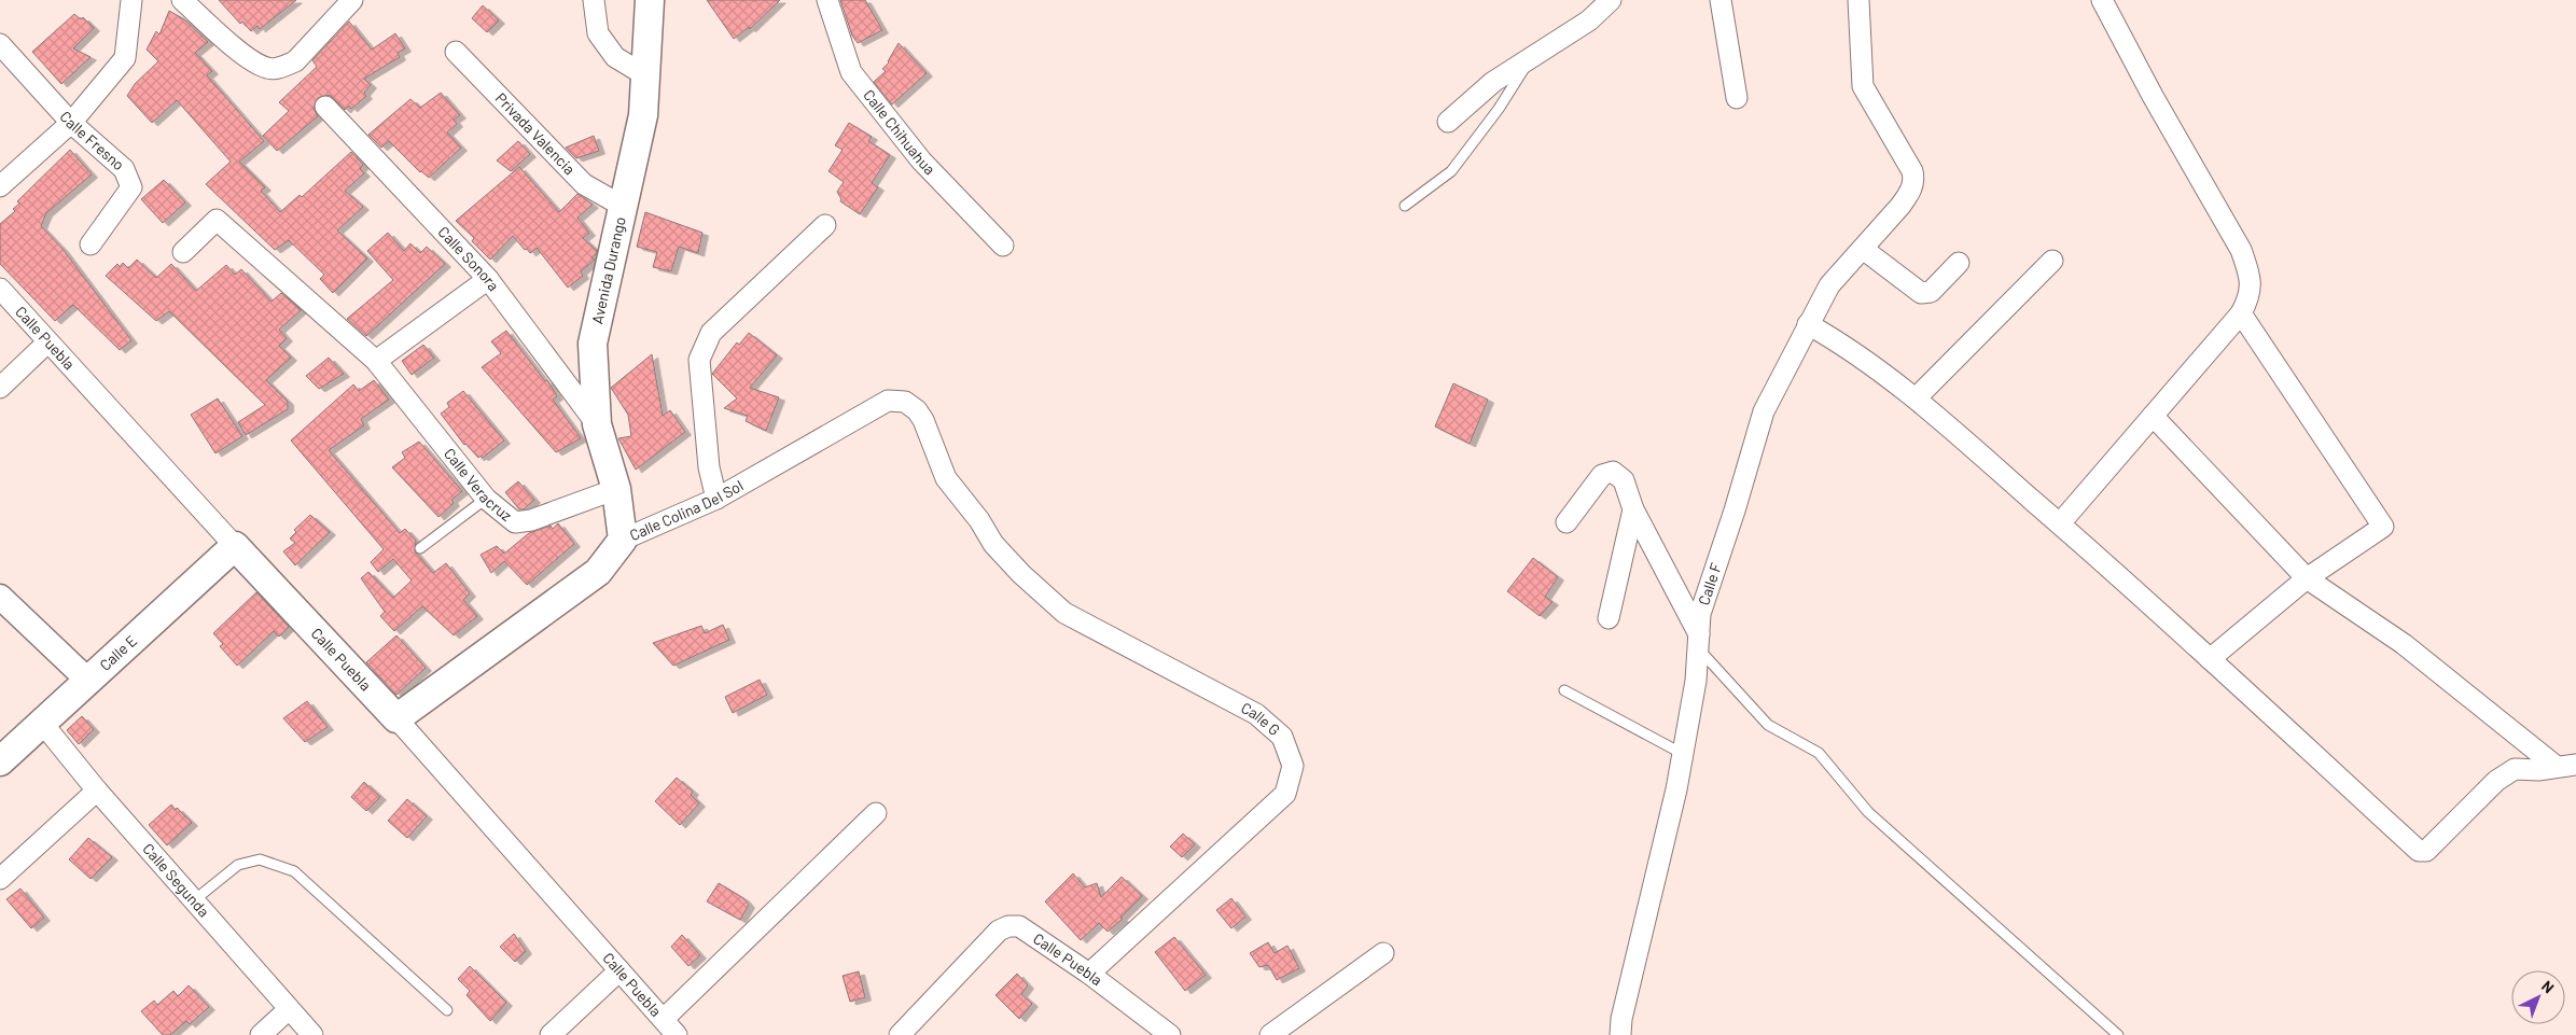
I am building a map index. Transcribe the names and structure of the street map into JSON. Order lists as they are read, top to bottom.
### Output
{
  "streets": {
    "main road": [
      "Avenida Durango",
      "Calle Puebla",
      "Calle Colina Del Sol",
      "Calle E"
    ],
    "street": [
      "Calle Chihuahua",
      "Privada Valencia",
      "Calle Fresno",
      "Calle Sonora",
      "Calle Veracruz",
      "Calle F",
      "Calle G",
      "Calle Segunda"
    ]
  },
  "crossings": [
    ["Privada Valencia", "Avenida Durango"],
    ["Calle Sonora", "Avenida Durango"],
    ["Avenida Durango", "Calle Veracruz"],
    ["Avenida Durango", "Calle Colina Del Sol"],
    ["Calle Puebla", "Calle Colina Del Sol"],
    ["Calle Puebla", "Calle E"],
    ["Calle Puebla", "Calle G"],
    ["Calle Colina Del Sol", "Calle G"],
    ["Calle E", "Calle Segunda"]
  ],
  "north": "top right"
}
